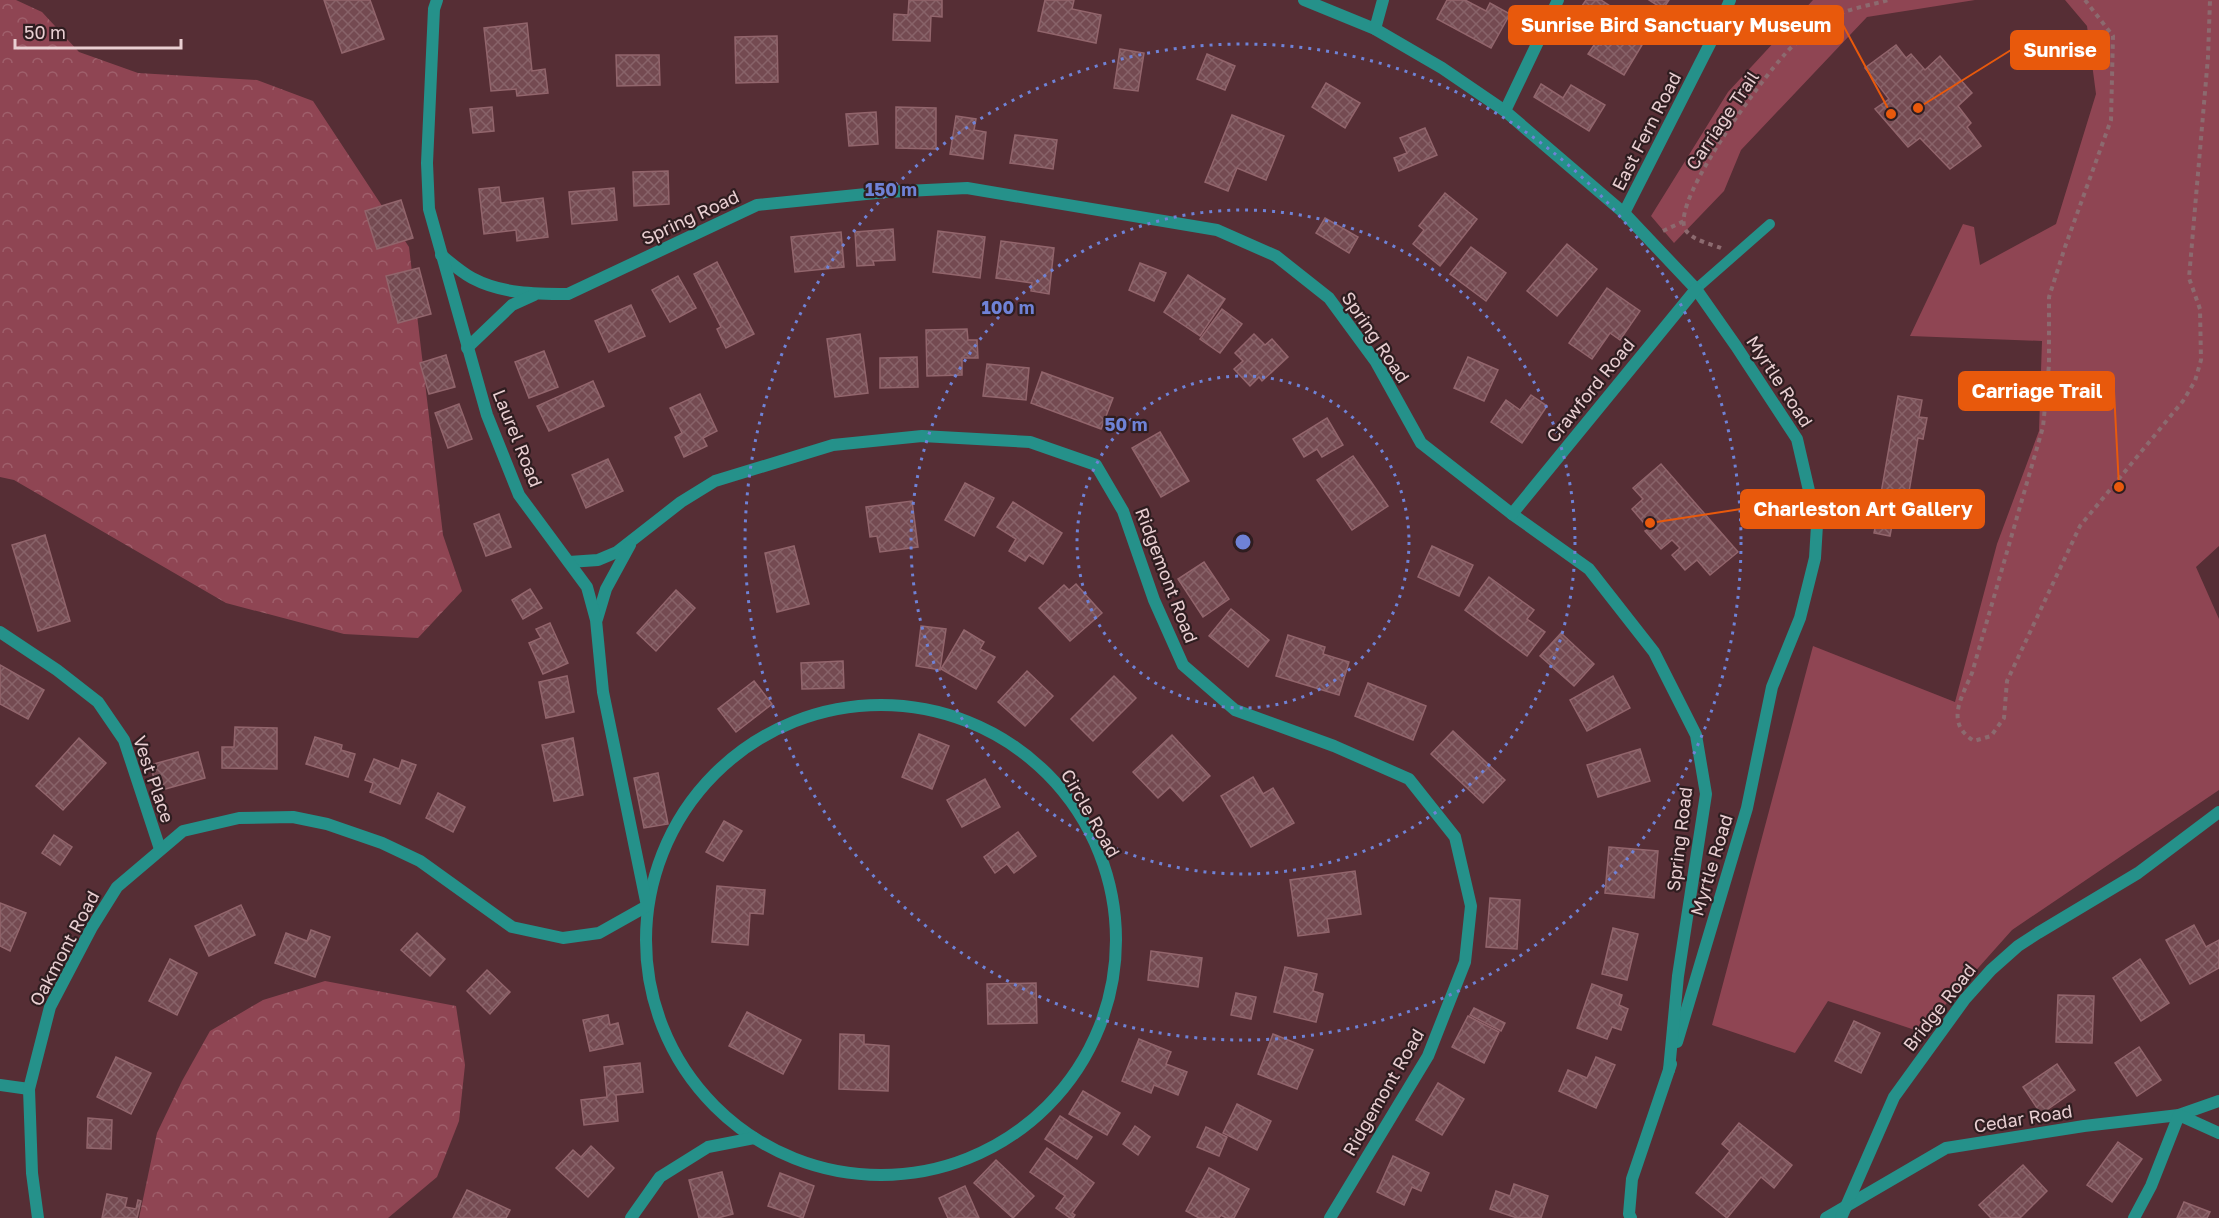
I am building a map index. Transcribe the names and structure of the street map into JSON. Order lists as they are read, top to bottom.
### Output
{
  "streets": {
    "street": [
      "East Fern Road",
      "Spring Road",
      "Myrtle Road",
      "Crawford Road",
      "Laurel Road",
      "Ridgemont Road",
      "Vest Place",
      "Circle Road",
      "Oakmont Road",
      "Bridge Road",
      "Cedar Road"
    ],
    "path": ["Carriage Trail"]
  },
  "crossings": [
    ["East Fern Road", "Myrtle Road"],
    ["Spring Road", "Myrtle Road"],
    ["Spring Road", "Crawford Road"],
    ["Spring Road", "Laurel Road"],
    ["Myrtle Road", "Crawford Road"],
    ["Laurel Road", "Ridgemont Road"],
    ["Laurel Road", "Circle Road"],
    ["Laurel Road", "Oakmont Road"],
    ["Vest Place", "Oakmont Road"],
    ["Circle Road", "Oakmont Road"],
    ["Bridge Road", "Cedar Road"]
  ],
  "places": [
    "Sunrise",
    "Sunrise Bird Sanctuary Museum",
    "Carriage Trail",
    "Charleston Art Gallery"
  ],
  "scale_bar": "50 m",
  "rings": ["150 m", "100 m", "50 m"]
}
